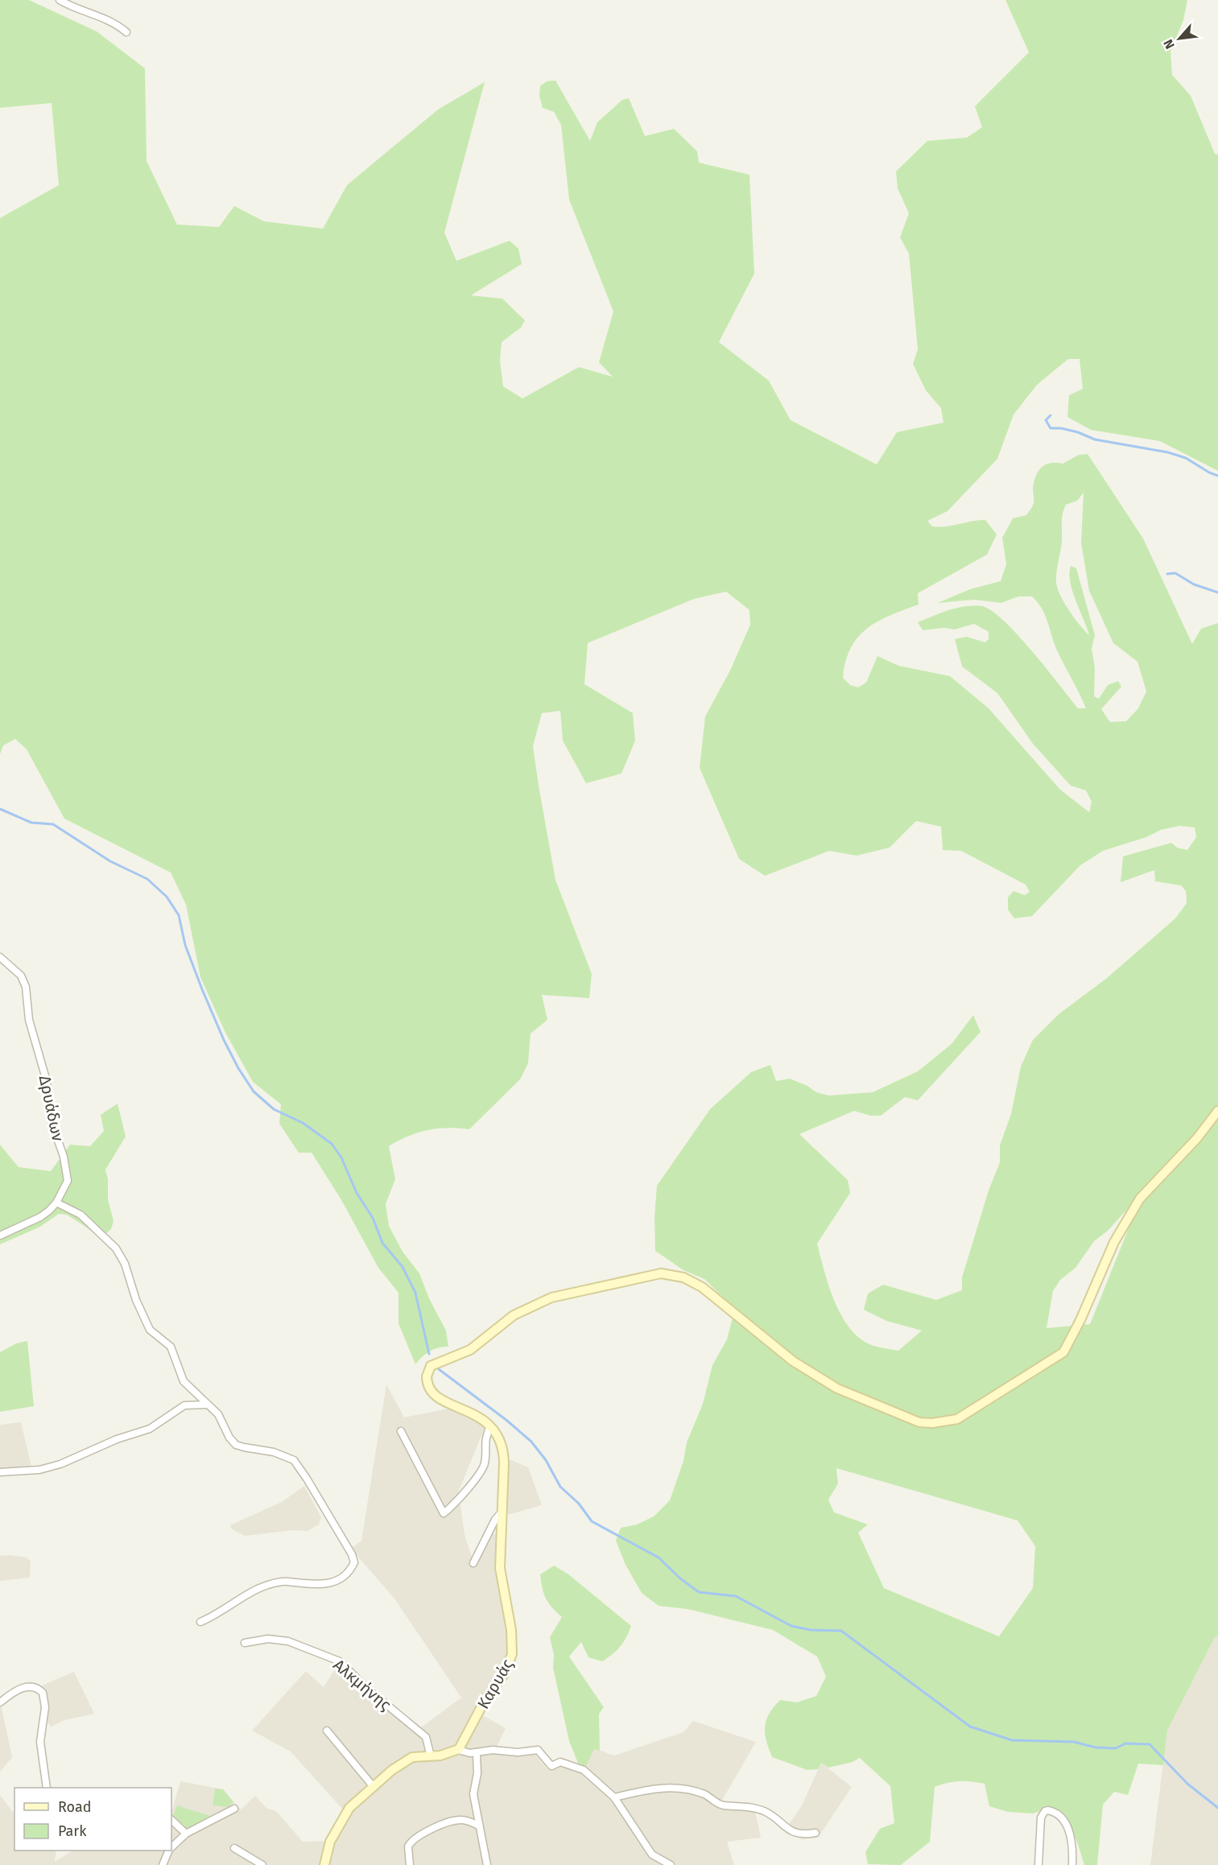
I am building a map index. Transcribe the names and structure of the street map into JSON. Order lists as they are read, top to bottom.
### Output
{
  "streets": {
    "street": ["Δρυάδων", "Καρυάς", "Αλκμήνης"]
  },
  "legend": ["Road", "Park"],
  "north": "bottom left"
}
